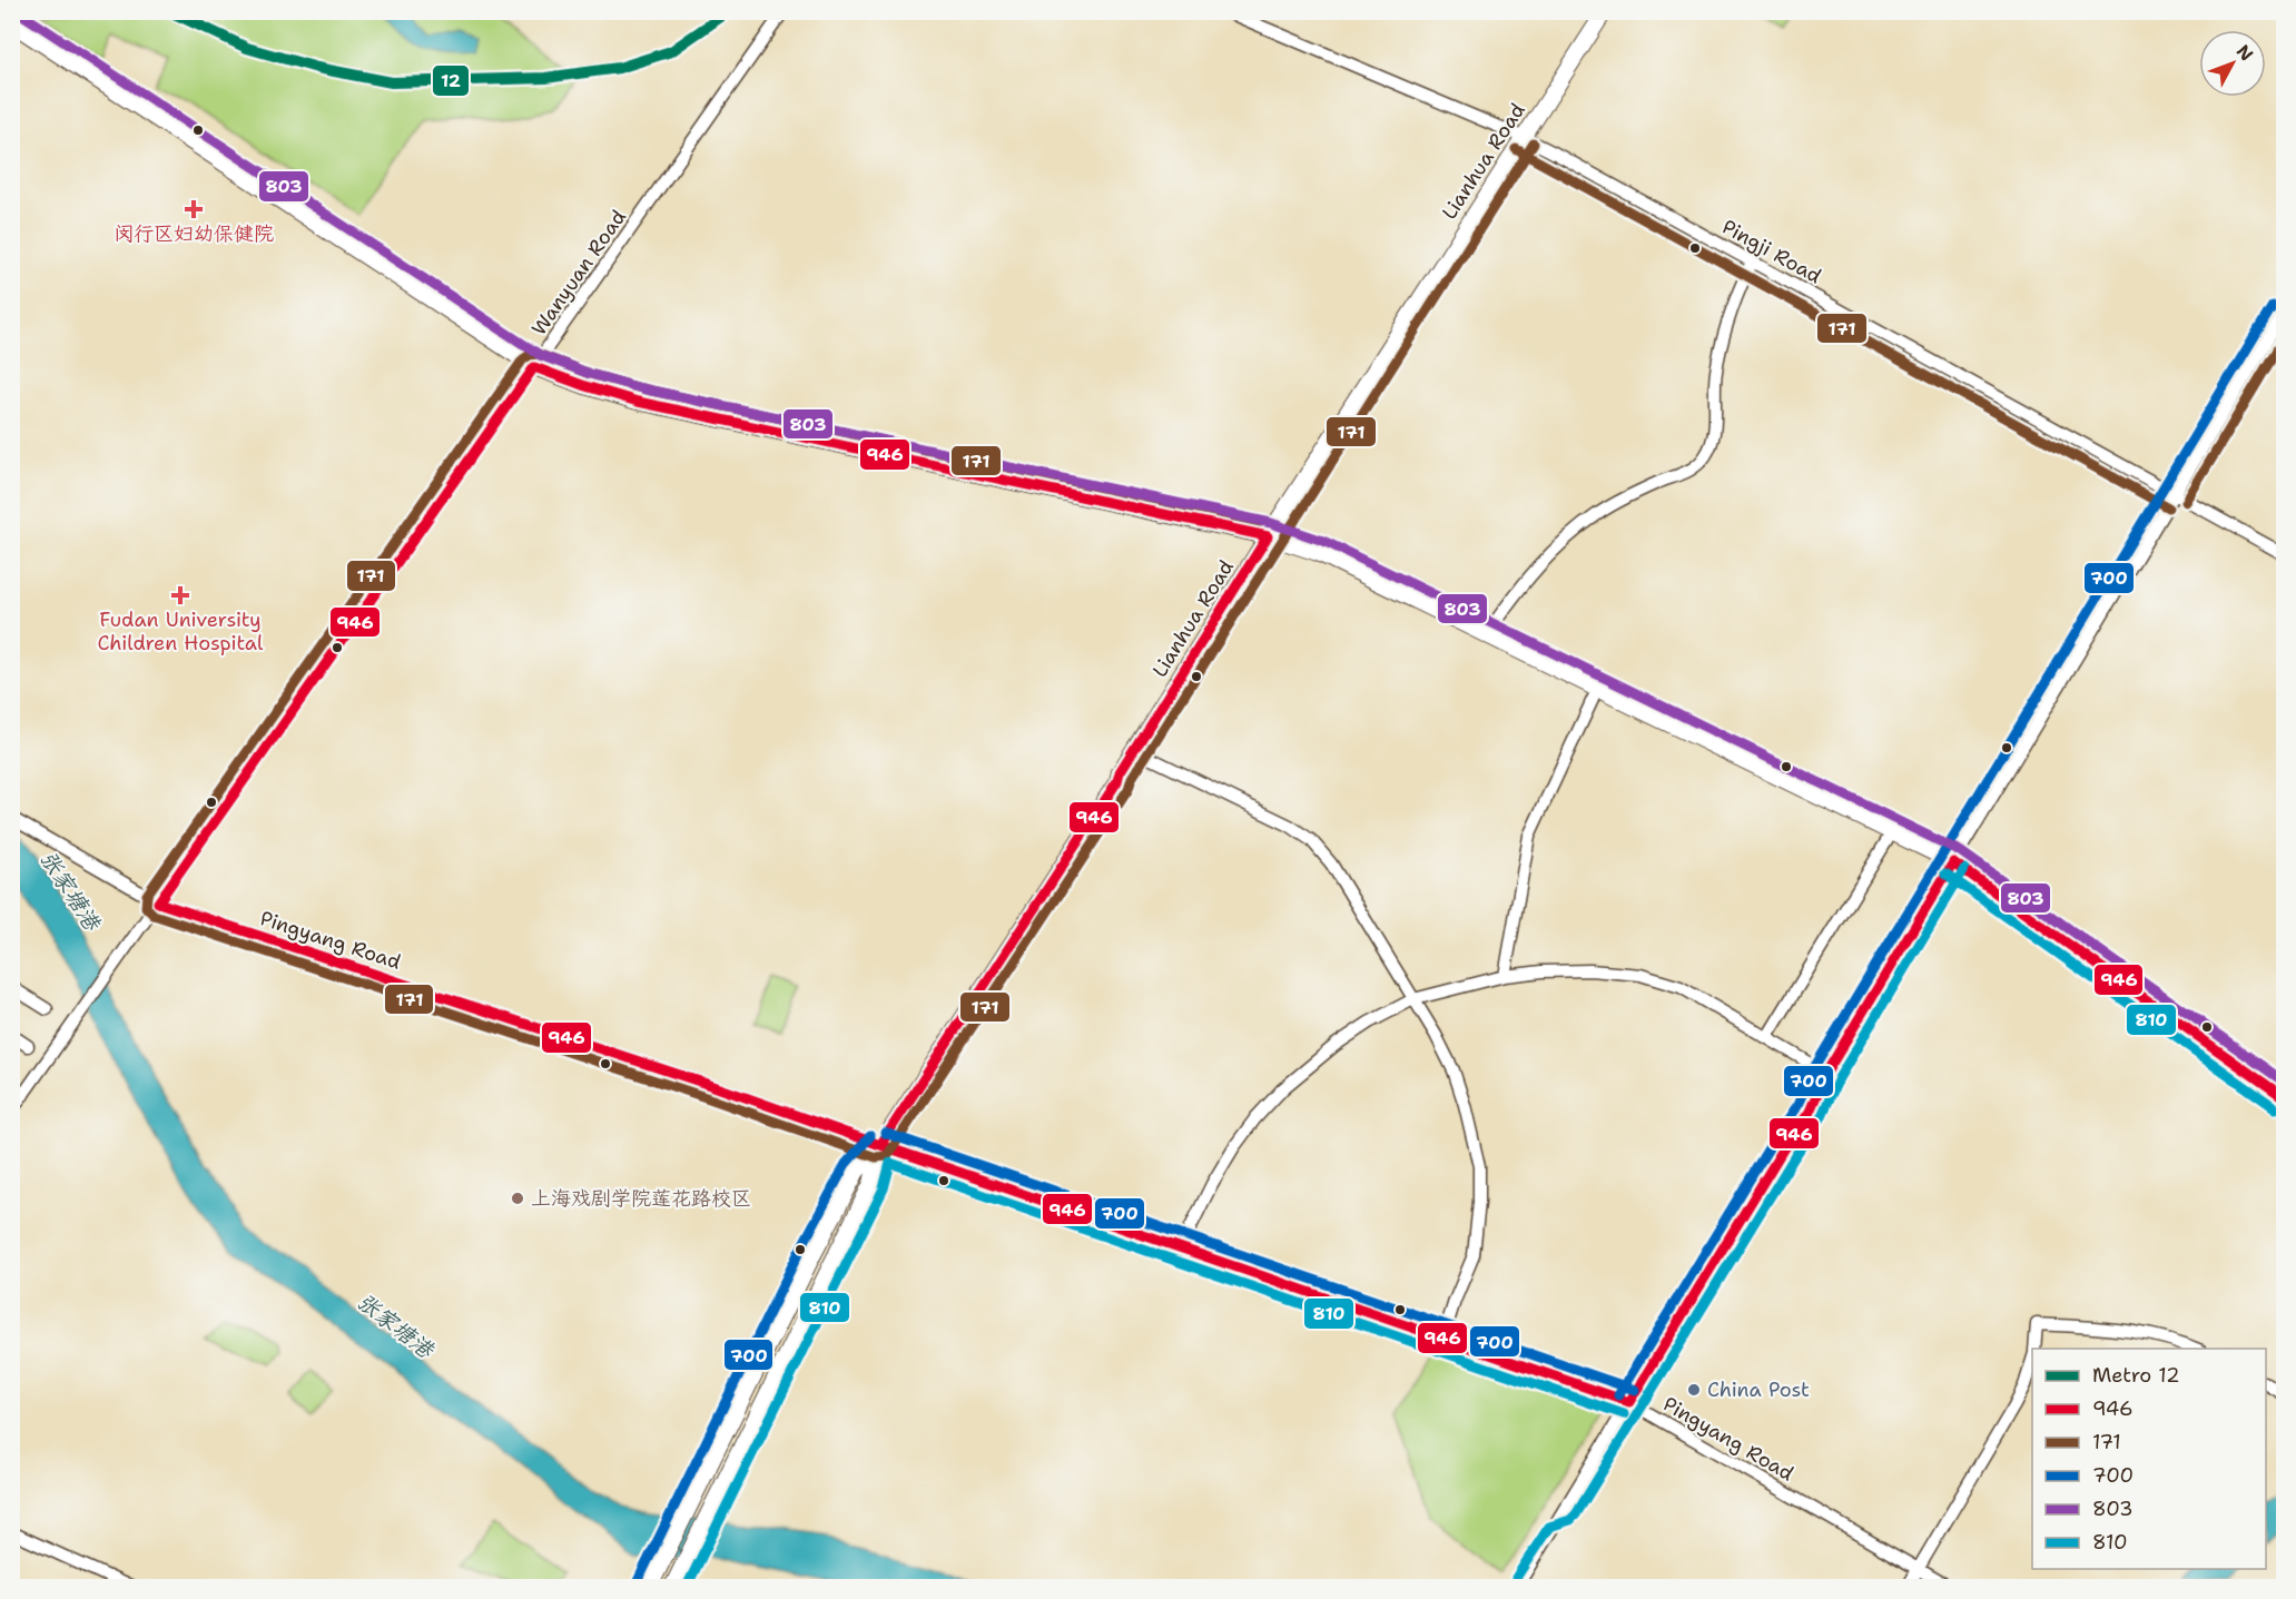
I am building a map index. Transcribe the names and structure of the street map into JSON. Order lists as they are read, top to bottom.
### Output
{
  "streets": {
    "main road": ["Lianhua Road"],
    "street": ["Pingji Road", "Wanyuan Road", "Pingyang Road"]
  },
  "crossings": [
    ["Lianhua Road", "Pingji Road"],
    ["Lianhua Road", "Pingyang Road"],
    ["Wanyuan Road", "Pingyang Road"]
  ],
  "water": ["张家塘港"],
  "places": {
    "health": ["闵行区妇幼保健院", "Fudan University Children Hospital"],
    "other": ["上海戏剧学院莲花路校区", "China Post"]
  },
  "lines": [
    "metro line 12",
    "transit line 803",
    "transit line 171",
    "transit line 700",
    "transit line 946",
    "transit line 810"
  ],
  "legend": [
    "Metro 12",
    "946",
    "171",
    "700",
    "803",
    "810"
  ],
  "north": "top right"
}
